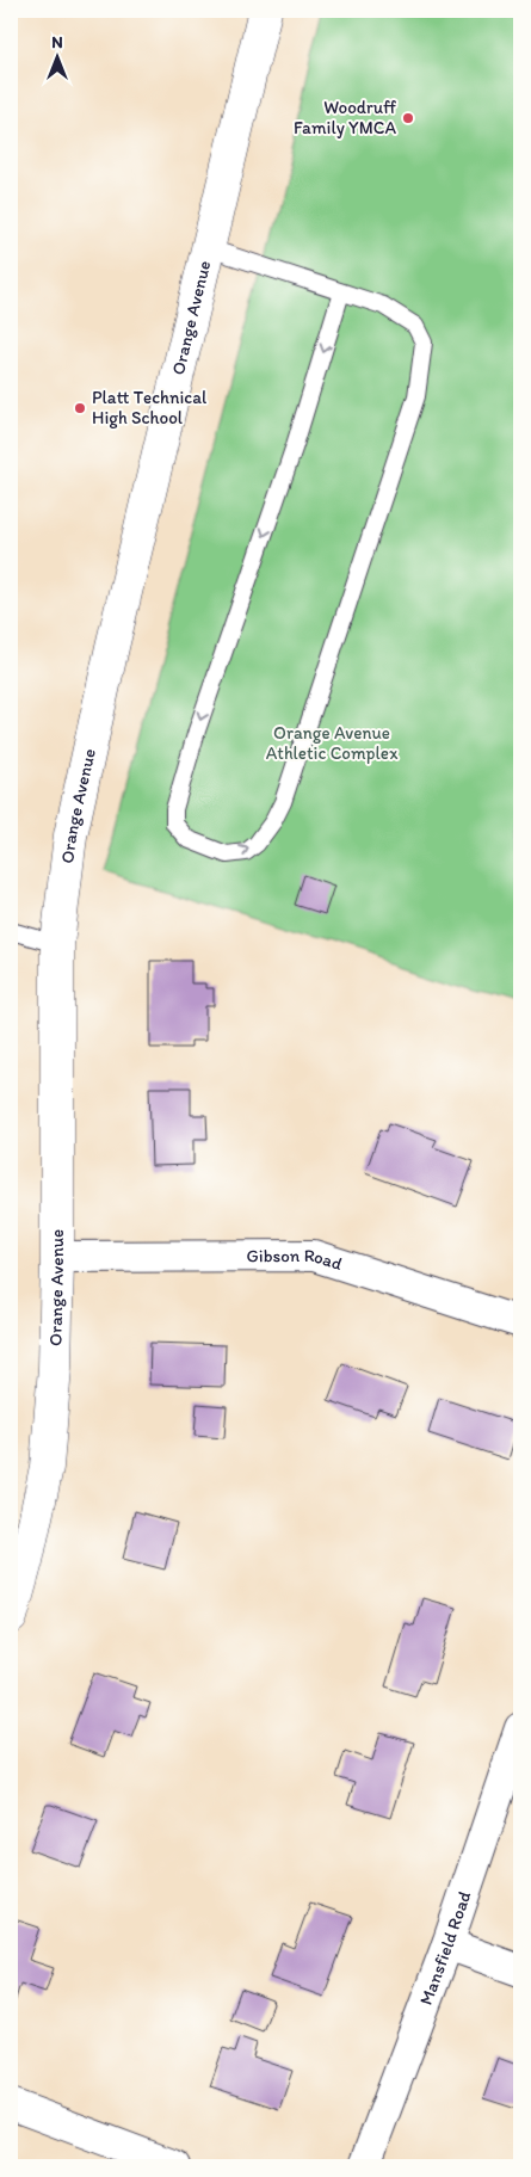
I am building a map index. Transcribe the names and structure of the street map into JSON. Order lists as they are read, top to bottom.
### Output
{
  "streets": {
    "main road": ["Orange Avenue"],
    "street": ["Gibson Road", "Mansfield Road"]
  },
  "crossings": [
    ["Orange Avenue", "Gibson Road"]
  ],
  "parks": ["Orange Avenue Athletic Complex"],
  "places": ["Woodruff Family YMCA", "Platt Technical High School"],
  "north": "top"
}
